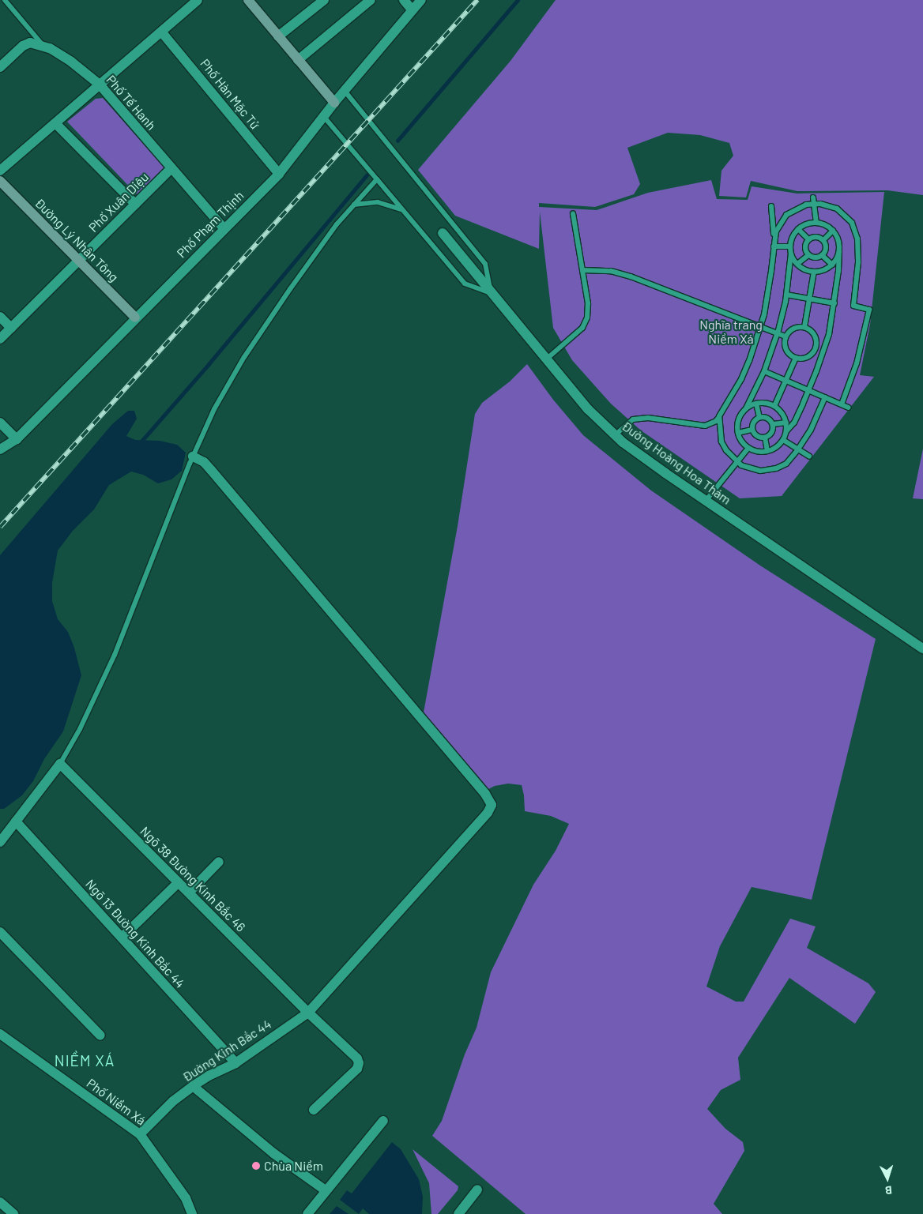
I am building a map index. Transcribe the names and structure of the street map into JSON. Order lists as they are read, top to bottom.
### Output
{
  "streets": {
    "street": [
      "Phố Hàn Mặc Tử",
      "Phố Tế Hanh",
      "Phố Xuân Diệu",
      "Phố Phạm Thịnh",
      "Đường Lý Nhân Tông",
      "Đường Hoàng Hoa Thám",
      "Ngõ 38 Đường Kinh Bắc 46",
      "Ngõ 13 Đường Kinh Bắc 44",
      "Đường Kinh Bắc 44",
      "Phố Niềm Xá"
    ]
  },
  "crossings": [
    ["Phố Hàn Mặc Tử", "Phố Phạm Thịnh"],
    ["Phố Tế Hanh", "Phố Xuân Diệu"],
    ["Phố Tế Hanh", "Phố Phạm Thịnh"],
    ["Phố Xuân Diệu", "Đường Lý Nhân Tông"],
    ["Phố Phạm Thịnh", "Đường Lý Nhân Tông"],
    ["Ngõ 38 Đường Kinh Bắc 46", "Đường Kinh Bắc 44"],
    ["Ngõ 13 Đường Kinh Bắc 44", "Đường Kinh Bắc 44"],
    ["Đường Kinh Bắc 44", "Phố Niềm Xá"]
  ],
  "districts": ["NIỀM XÁ"],
  "parks": ["Nghĩa trang Niềm Xá"],
  "places": ["Chùa Niềm"],
  "north": "bottom"
}
